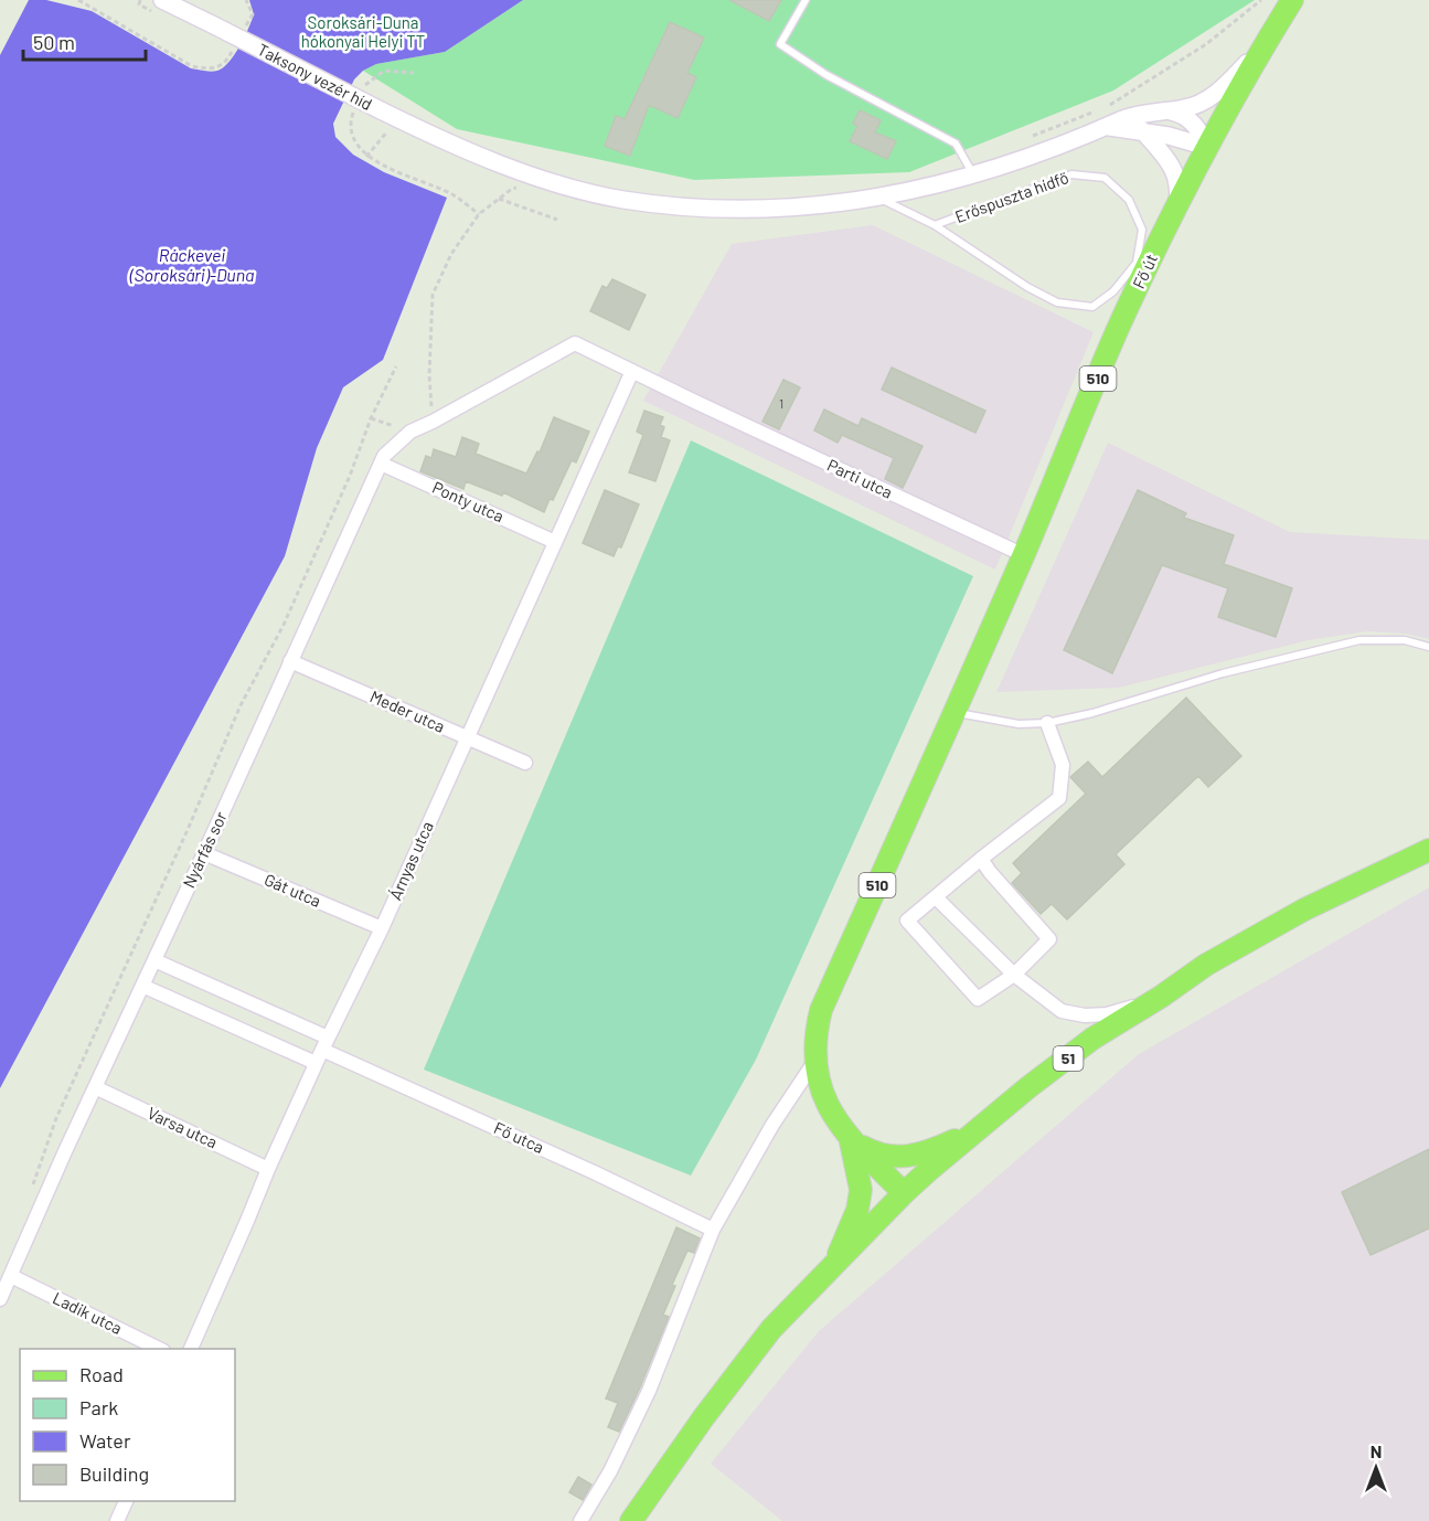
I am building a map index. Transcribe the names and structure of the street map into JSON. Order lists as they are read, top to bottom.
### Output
{
  "streets": {
    "main road": ["Fő út", "510", "51"],
    "street": [
      "Taksony vezér híd",
      "Parti utca",
      "Ponty utca",
      "Meder utca",
      "Nyárfás sor",
      "Árnyas utca",
      "Gát utca",
      "Varsa utca",
      "Fő utca",
      "Ladik utca"
    ],
    "lane": ["Erőspuszta hídfő"]
  },
  "crossings": [
    ["Taksony vezér híd", "Erőspuszta hídfő"],
    ["Taksony vezér híd", "Fő út"],
    ["Fő út", "510"],
    ["Fő út", "Parti utca"],
    ["510", "Parti utca"],
    ["510", "51"],
    ["Parti utca", "Nyárfás sor"],
    ["Parti utca", "Árnyas utca"],
    ["Ponty utca", "Nyárfás sor"],
    ["Ponty utca", "Árnyas utca"],
    ["Meder utca", "Nyárfás sor"],
    ["Meder utca", "Árnyas utca"],
    ["Nyárfás sor", "Árnyas utca"],
    ["Nyárfás sor", "Gát utca"],
    ["Nyárfás sor", "Varsa utca"],
    ["Nyárfás sor", "Fő utca"],
    ["Nyárfás sor", "Ladik utca"],
    ["Árnyas utca", "Gát utca"],
    ["Árnyas utca", "Varsa utca"],
    ["Árnyas utca", "Fő utca"]
  ],
  "water": ["Ráckevei (Soroksári)-Duna"],
  "parks": ["Soroksári-Duna hókonyai Helyi TT"],
  "house_numbers": ["1"],
  "legend": [
    "Road",
    "Park",
    "Water",
    "Building"
  ],
  "scale_bar": "50 m",
  "north": "top"
}
